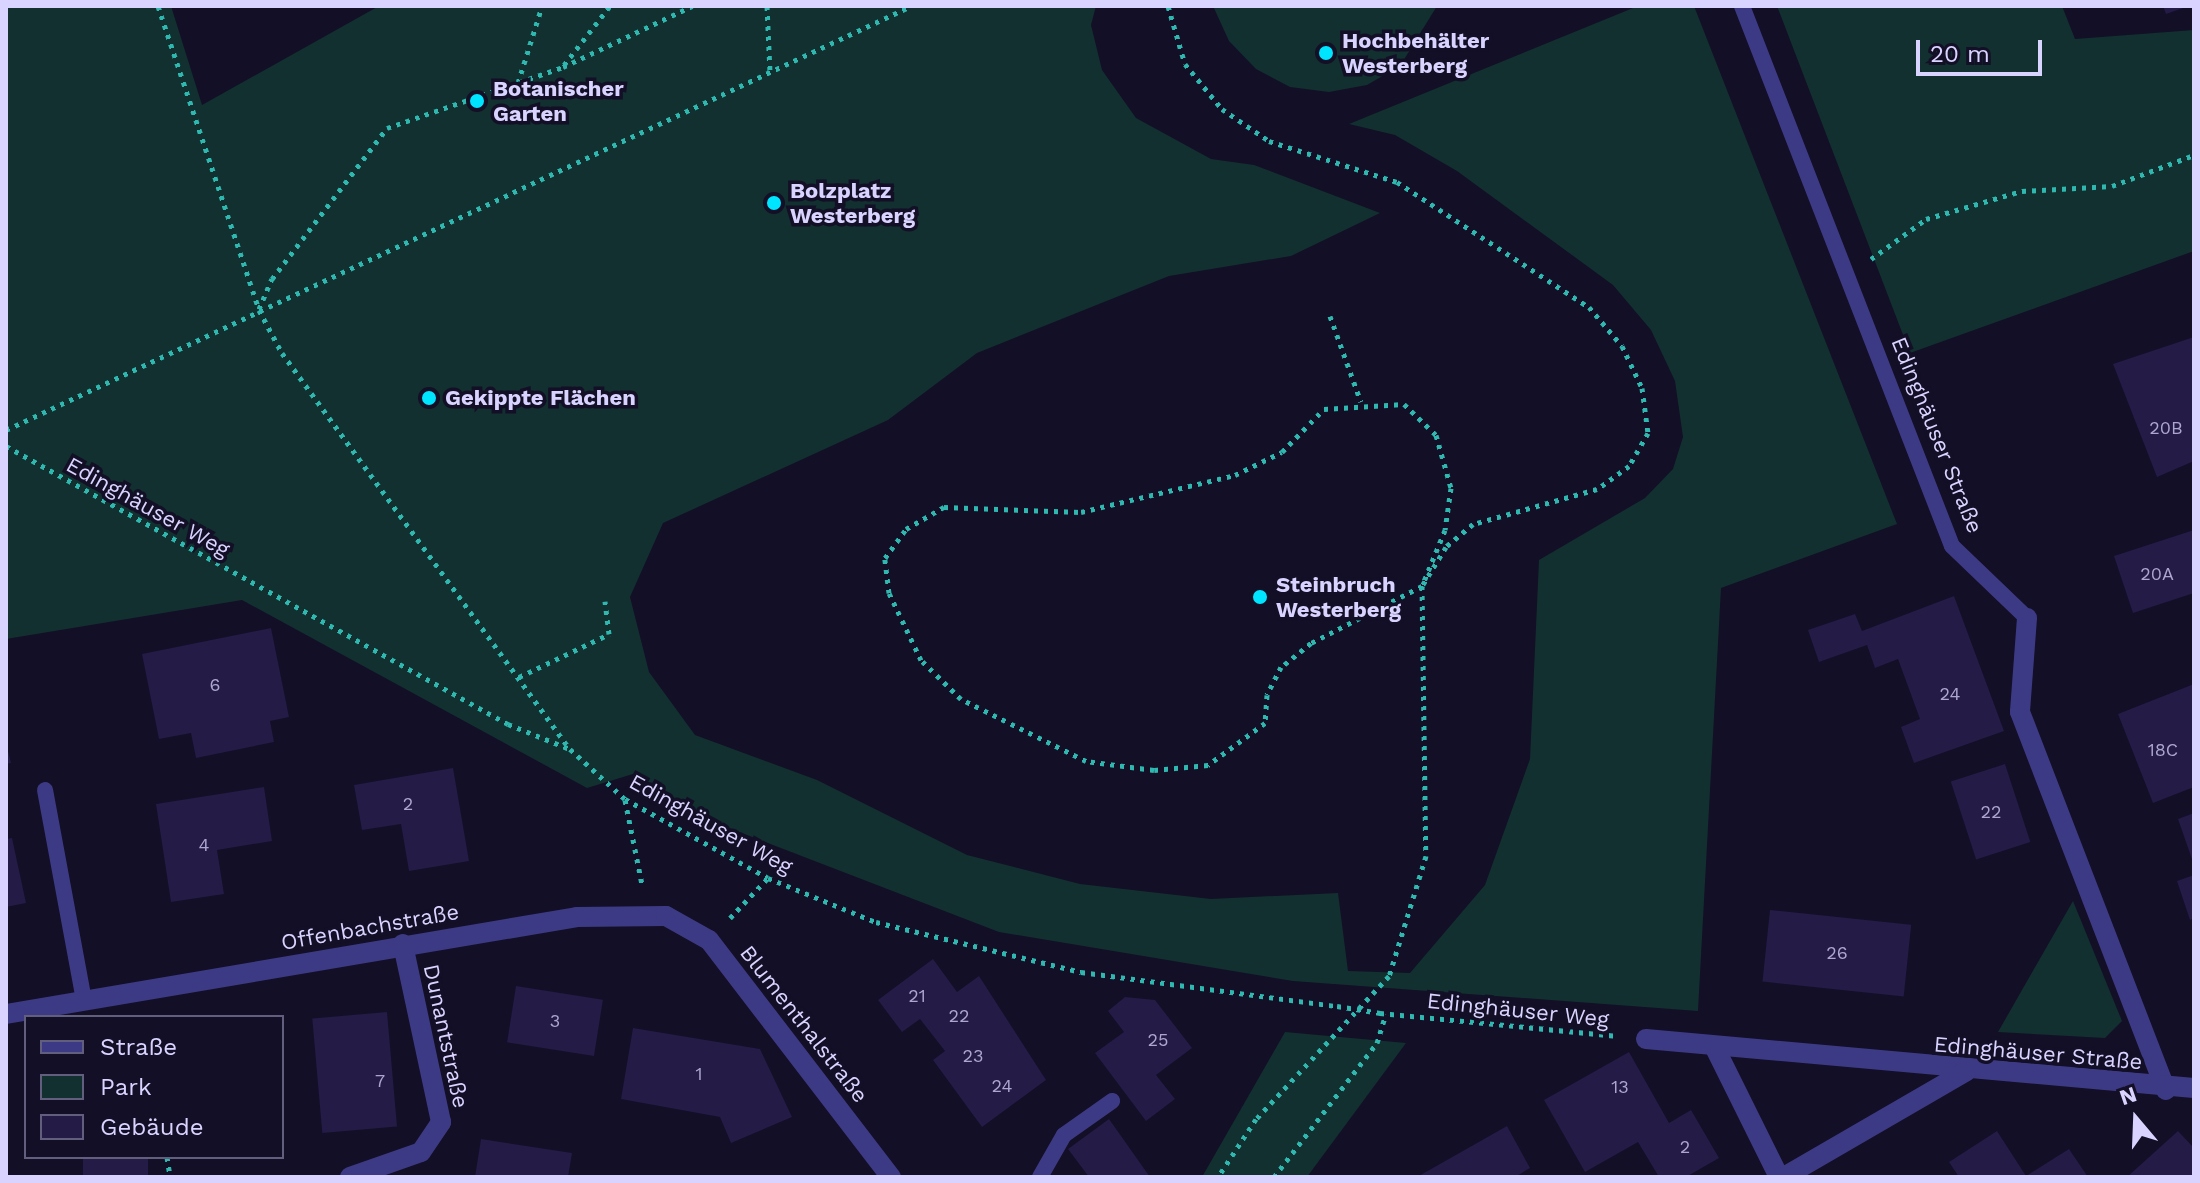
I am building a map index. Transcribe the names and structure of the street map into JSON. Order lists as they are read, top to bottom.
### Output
{
  "streets": {
    "street": [
      "Edinghäuser Straße",
      "Offenbachstraße",
      "Blumenthalstraße",
      "Dunantstraße"
    ],
    "path": ["Edinghäuser Weg"]
  },
  "crossings": [
    ["Edinghäuser Straße", "Edinghäuser Weg"],
    ["Offenbachstraße", "Blumenthalstraße"],
    ["Offenbachstraße", "Dunantstraße"]
  ],
  "places": [
    "Hochbehälter Westerberg",
    "Botanischer Garten",
    "Bolzplatz Westerberg",
    "Gekippte Flächen",
    "Steinbruch Westerberg"
  ],
  "house_numbers": [
    "20B",
    "20A",
    "6",
    "24",
    "18C",
    "2",
    "22",
    "4",
    "26",
    "21",
    "22",
    "3",
    "25",
    "23",
    "1",
    "7",
    "24",
    "13",
    "2"
  ],
  "legend": ["Straße", "Park", "Gebäude"],
  "scale_bar": "20 m",
  "north": "top"
}
